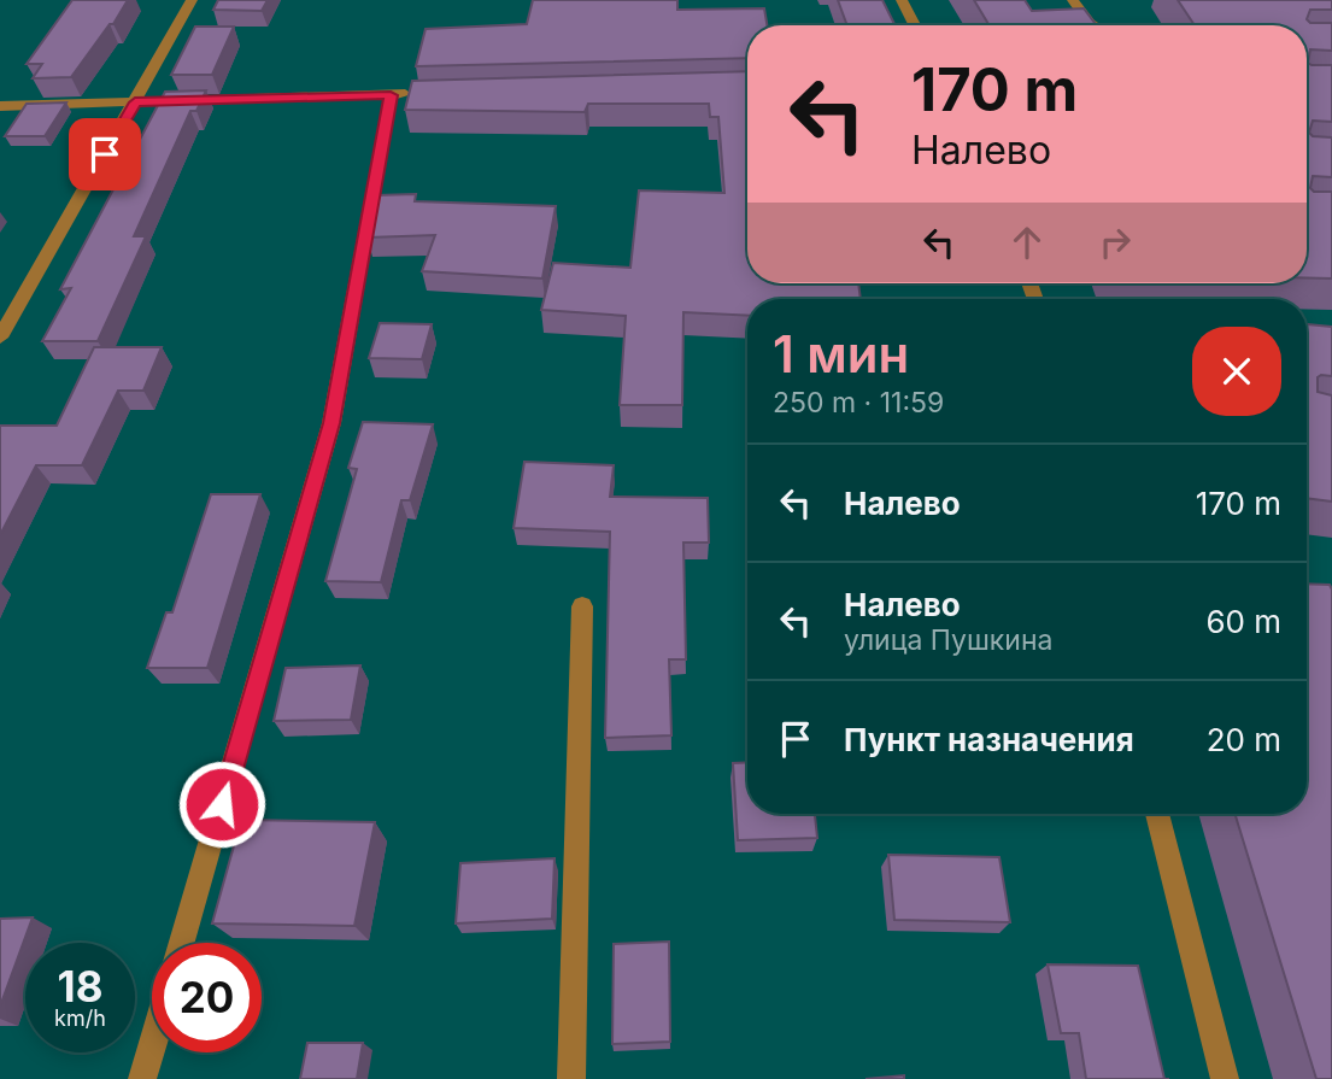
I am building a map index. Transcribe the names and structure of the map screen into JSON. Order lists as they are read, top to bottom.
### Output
{
  "page": {
    "turn": ["170 m", "Налево"],
    "heading": ["1 мин", "250 m · 11:59"],
    "list": [
      {
        "name": "Налево",
        "value": "170 m"
      },
      {
        "name": "Налево",
        "note": "улица Пушкина",
        "value": "60 m"
      },
      {
        "name": "Пункт назначения",
        "value": "20 m"
      }
    ],
    "speed": "18 km/h",
    "limit": "20"
  }
}
